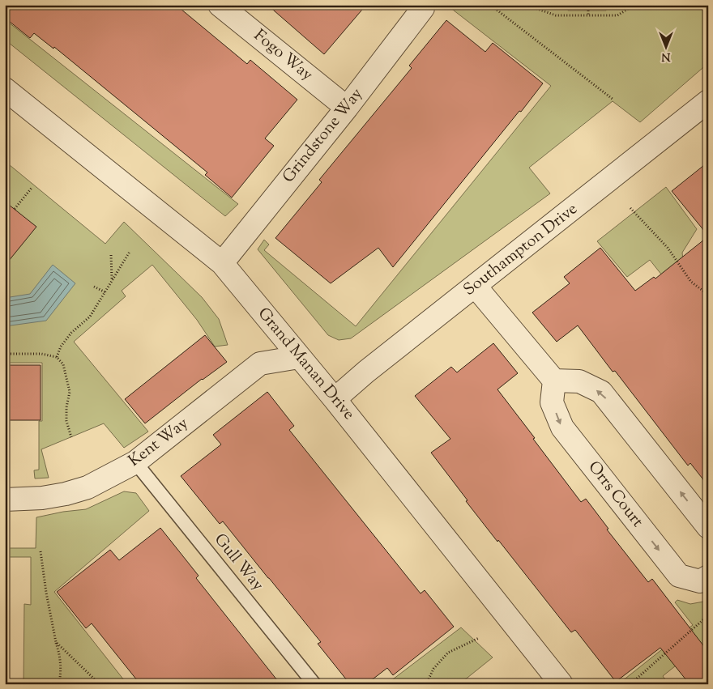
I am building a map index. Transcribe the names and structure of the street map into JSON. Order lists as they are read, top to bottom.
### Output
{
  "streets": {
    "street": [
      "Fogo Way",
      "Grindstone Way",
      "Southampton Drive",
      "Grand Manan Drive",
      "Kent Way",
      "Orrs Court"
    ],
    "lane": ["Gull Way"]
  },
  "crossings": [
    ["Fogo Way", "Grindstone Way"],
    ["Grindstone Way", "Grand Manan Drive"],
    ["Southampton Drive", "Grand Manan Drive"],
    ["Grand Manan Drive", "Kent Way"],
    ["Kent Way", "Gull Way"]
  ],
  "one_way": ["Orrs Court"],
  "north": "bottom"
}
